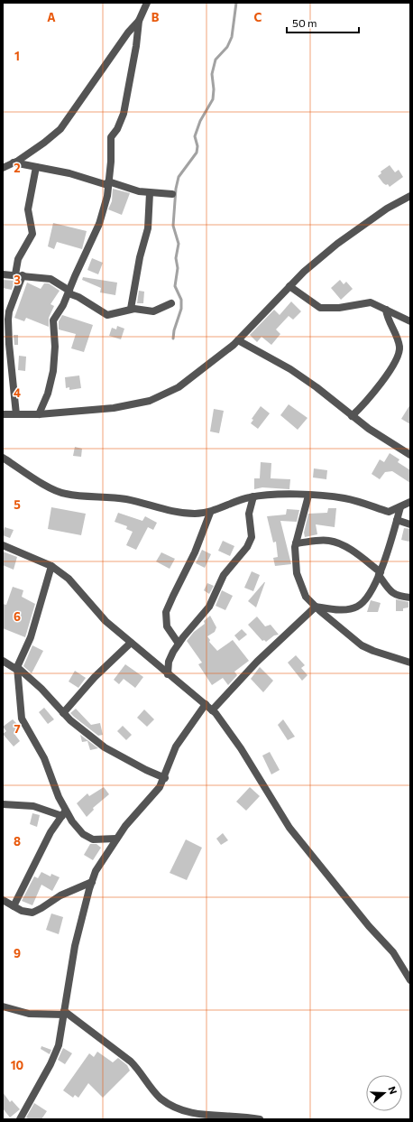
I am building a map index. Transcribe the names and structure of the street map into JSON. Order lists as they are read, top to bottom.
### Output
{
  "scale_bar": "50 m",
  "north": "right",
  "grid": {
    "columns": ["A", "B", "C"],
    "rows": [
      "1",
      "2",
      "3",
      "4",
      "5",
      "6",
      "7",
      "8",
      "9",
      "10"
    ]
  }
}
